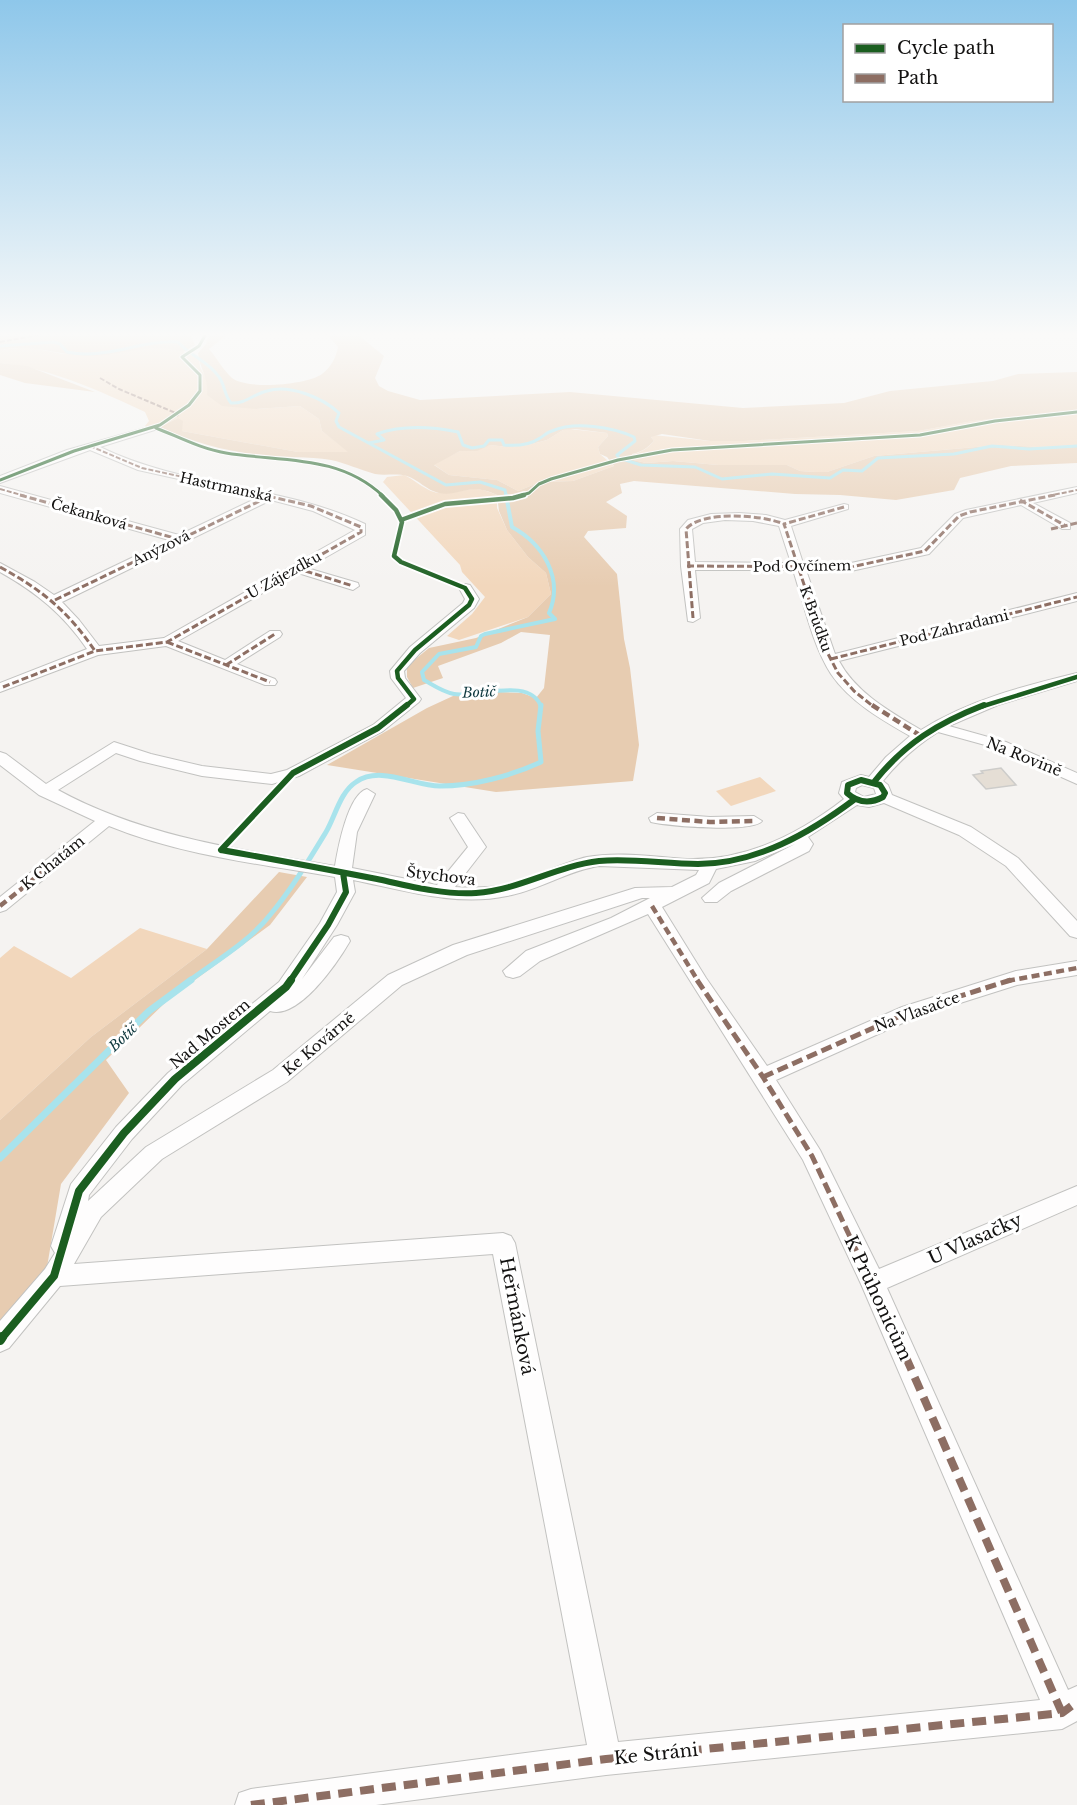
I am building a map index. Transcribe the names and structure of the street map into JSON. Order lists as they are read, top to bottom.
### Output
{
  "streets": {
    "street": [
      "Hastrmanská",
      "Čekanková",
      "Anýzová",
      "Pod Ovčínem",
      "U Zájezdku",
      "K Brůdku",
      "Pod Zahradami",
      "Na Rovině",
      "K Chatám",
      "Štychova",
      "Na Vlasačce",
      "Nad Mostem",
      "Ke Kovárně",
      "U Vlasačky",
      "K Průhonicům",
      "Heřmánková",
      "Ke Stráni"
    ]
  },
  "crossings": [
    ["Hastrmanská", "Anýzová"],
    ["Hastrmanská", "U Zájezdku"],
    ["Čekanková", "Anýzová"],
    ["Pod Ovčínem", "K Brůdku"],
    ["K Brůdku", "Pod Zahradami"],
    ["K Chatám", "Štychova"],
    ["Štychova", "Nad Mostem"],
    ["Štychova", "Ke Kovárně"],
    ["Na Vlasačce", "K Průhonicům"],
    ["Nad Mostem", "Ke Kovárně"],
    ["Nad Mostem", "Heřmánková"],
    ["Ke Kovárně", "Heřmánková"],
    ["U Vlasačky", "K Průhonicům"],
    ["K Průhonicům", "Ke Stráni"],
    ["Heřmánková", "Ke Stráni"]
  ],
  "water": ["Botič"],
  "legend": ["Cycle path", "Path"]
}
